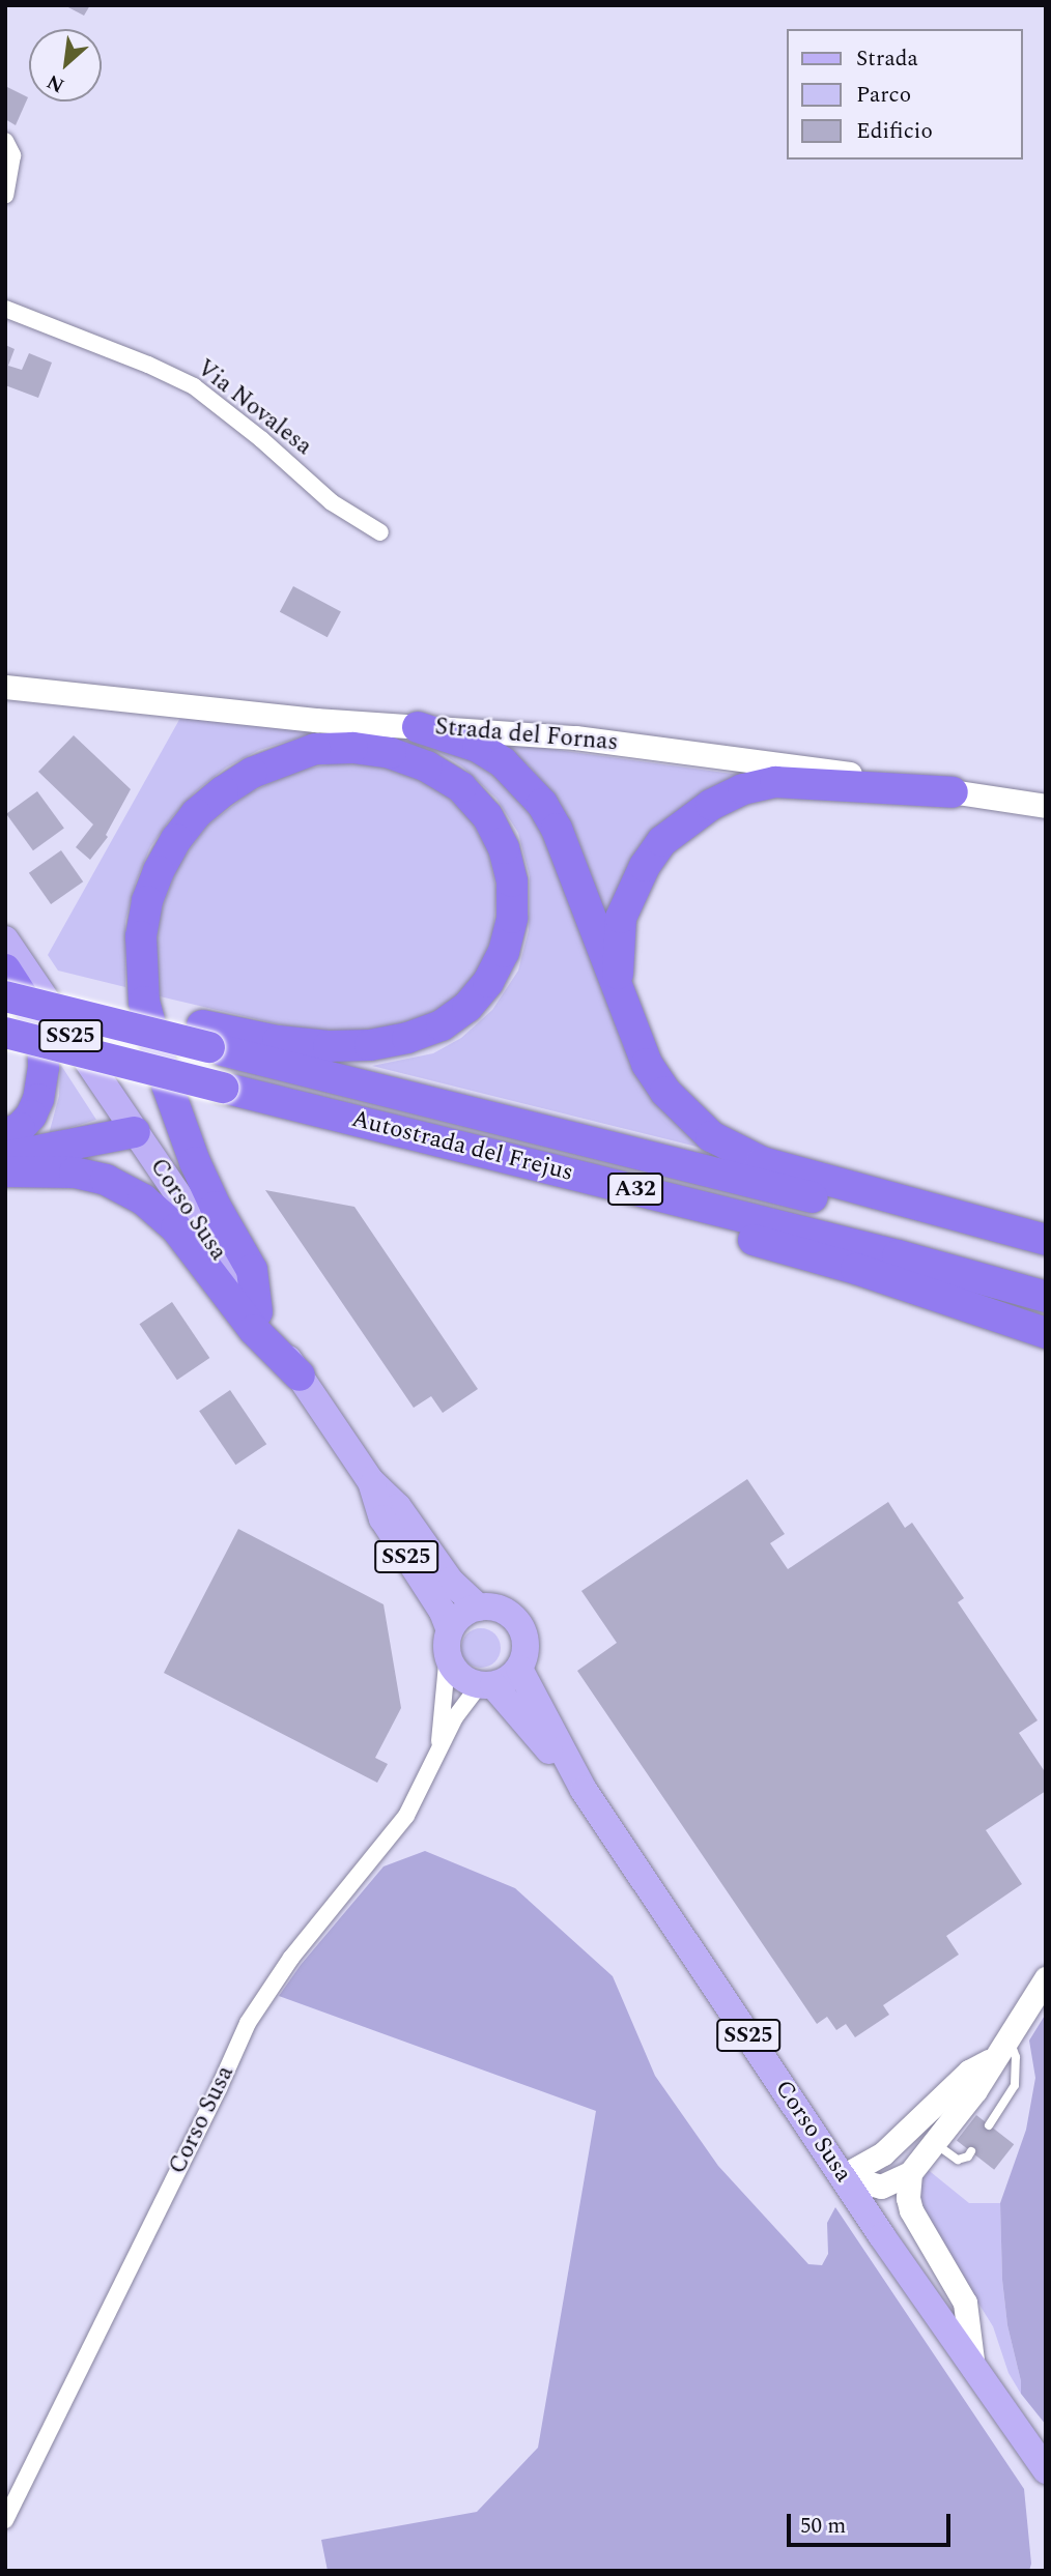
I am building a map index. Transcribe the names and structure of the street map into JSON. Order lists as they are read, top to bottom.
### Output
{
  "streets": {
    "highway": ["Autostrada del Frejus", "A32"],
    "main road": ["SS25", "Corso Susa"],
    "street": ["Via Novalesa", "Strada del Fornas"]
  },
  "crossings": [
    ["SS25", "Corso Susa"]
  ],
  "legend": ["Strada", "Parco", "Edificio"],
  "scale_bar": "50 m",
  "north": "bottom left"
}
